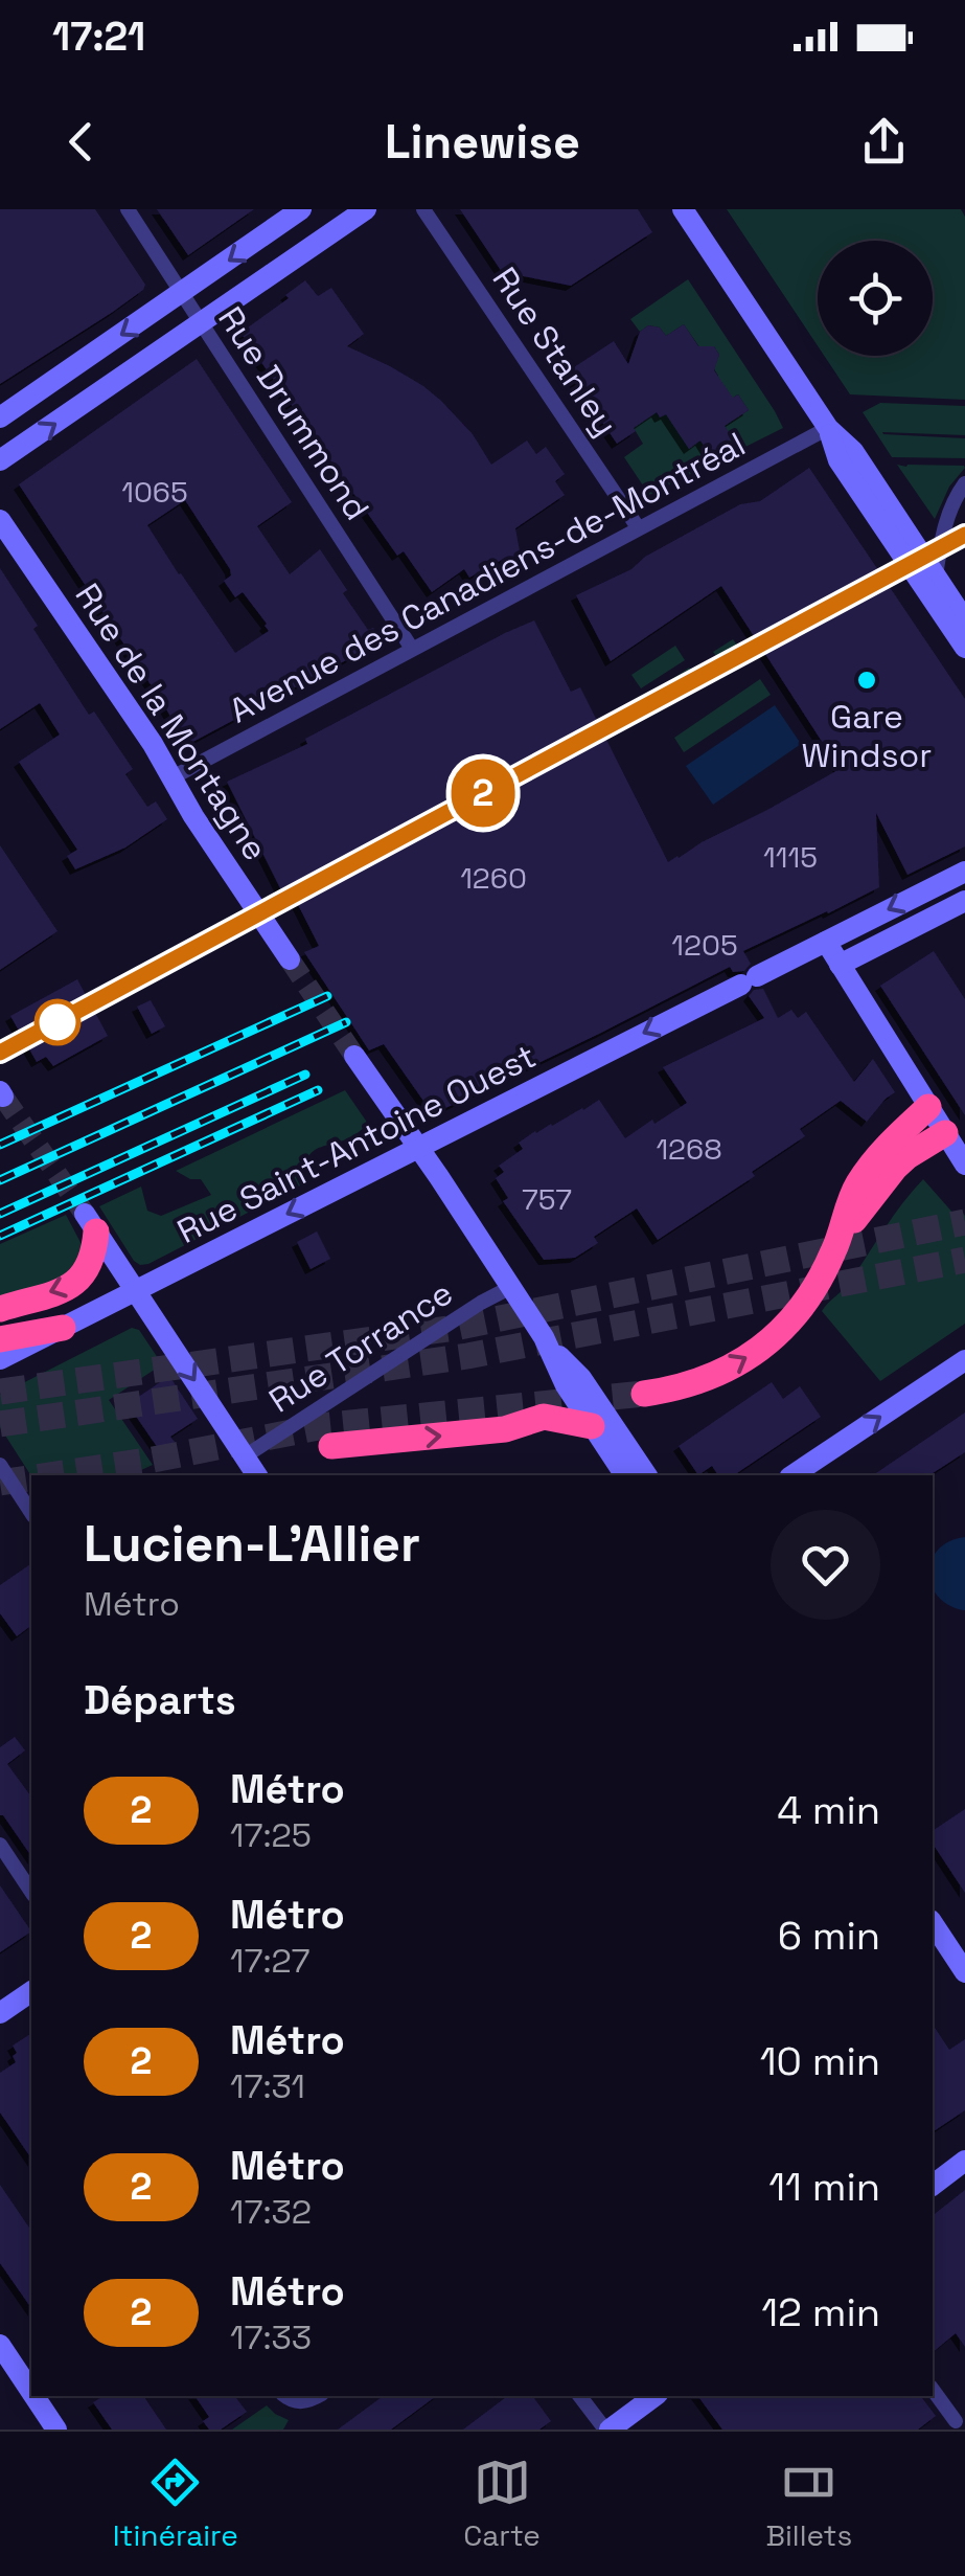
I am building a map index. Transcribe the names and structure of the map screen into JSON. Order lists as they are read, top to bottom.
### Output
{
  "streets": {
    "main road": ["Rue de la Montagne", "Rue Saint-Antoine Ouest"],
    "street": [
      "Rue Stanley",
      "Rue Drummond",
      "Avenue des Canadiens-de-Montréal",
      "Rue Torrance"
    ]
  },
  "crossings": [
    ["Rue Stanley", "Avenue des Canadiens-de-Montréal"],
    ["Rue Drummond", "Avenue des Canadiens-de-Montréal"],
    ["Avenue des Canadiens-de-Montréal", "Rue de la Montagne"]
  ],
  "one_way": ["Rue Saint-Antoine Ouest"],
  "places": ["Gare Windsor"],
  "lines": ["metro line 2"],
  "house_numbers": [
    "1065",
    "1115",
    "1260",
    "1205",
    "1268",
    "757"
  ],
  "page": {
    "status": "17:21",
    "header": "Linewise",
    "on_map": "2",
    "heading": [
      ["Lucien-L'Allier", "Métro"],
      "Départs"
    ],
    "list": [
      {
        "mark": "2",
        "name": "Métro",
        "note": "17:25",
        "value": "4 min"
      },
      {
        "mark": "2",
        "name": "Métro",
        "note": "17:27",
        "value": "6 min"
      },
      {
        "mark": "2",
        "name": "Métro",
        "note": "17:31",
        "value": "10 min"
      },
      {
        "mark": "2",
        "name": "Métro",
        "note": "17:32",
        "value": "11 min"
      },
      {
        "mark": "2",
        "name": "Métro",
        "note": "17:33",
        "value": "12 min"
      }
    ],
    "tabs": ["Itinéraire", "Carte", "Billets"]
  }
}
